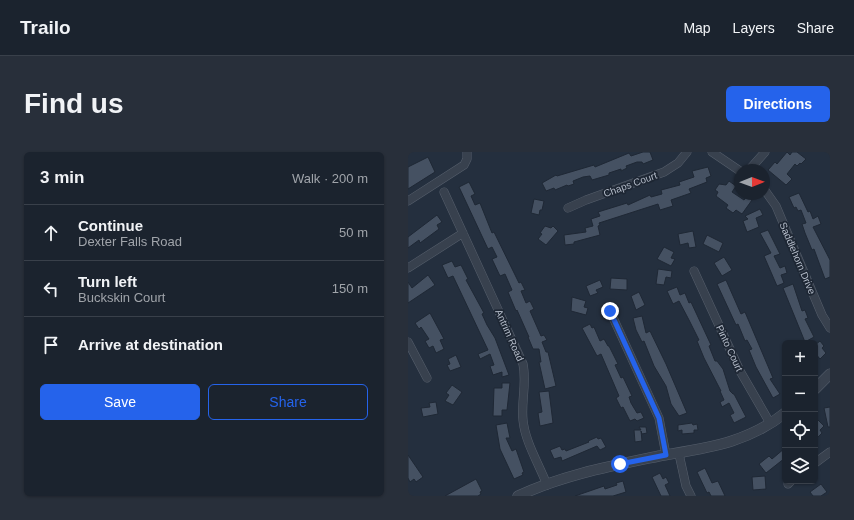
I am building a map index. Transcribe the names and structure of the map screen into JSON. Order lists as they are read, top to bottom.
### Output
{
  "streets": {
    "street": [
      "Chaps Court",
      "Saddlehorn Drive",
      "Antrim Road",
      "Pinto Court"
    ]
  },
  "north": "right",
  "page": {
    "header": "Trailo",
    "nav": ["Map", "Layers", "Share"],
    "buttons": [
      "Directions",
      ["Save", "Share"]
    ],
    "title": "Find us",
    "heading": ["3 min", "Walk · 200 m"],
    "list": [
      ["Continue", "Dexter Falls Road", "50 m"],
      ["Turn left", "Buckskin Court", "150 m"],
      "Arrive at destination"
    ],
    "map_buttons": ["+", "−"]
  }
}
